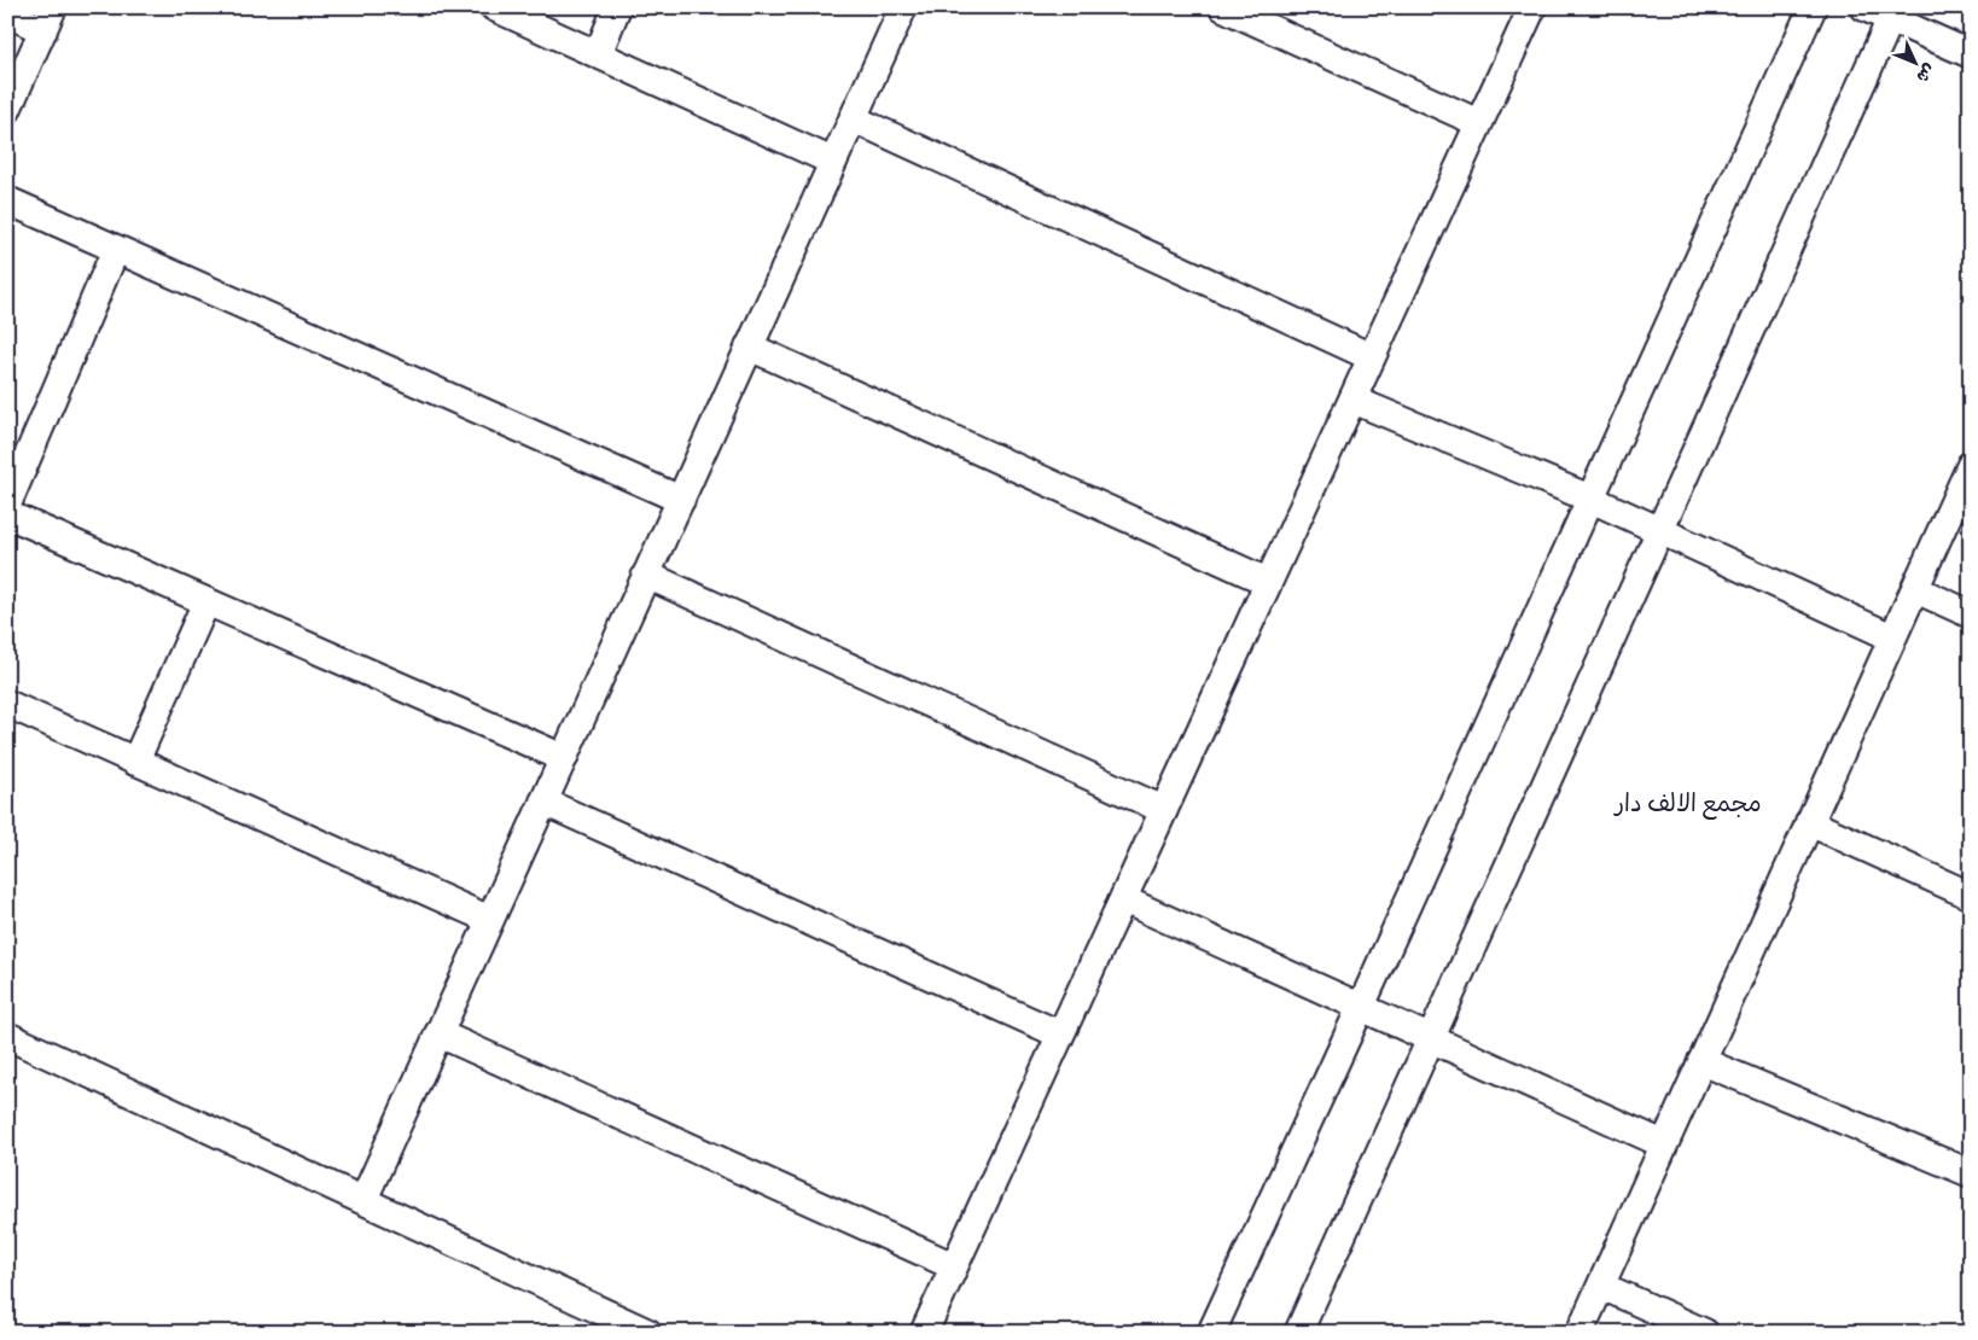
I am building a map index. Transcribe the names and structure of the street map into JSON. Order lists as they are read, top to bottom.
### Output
{
  "districts": ["مجمع الالف دار"],
  "north": "bottom right"
}
